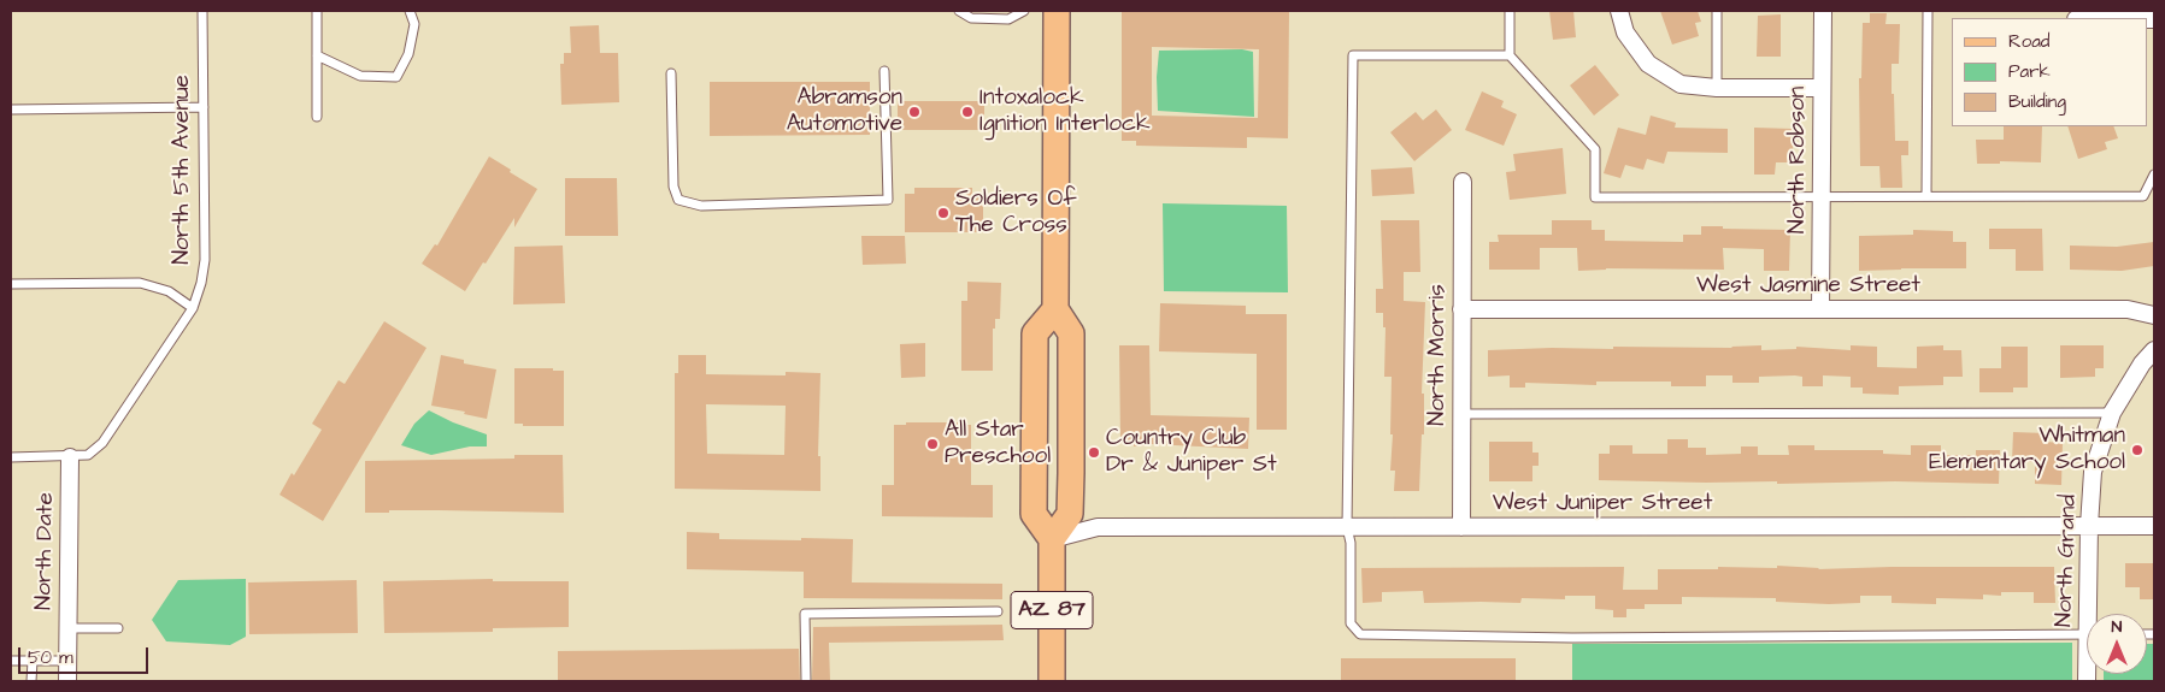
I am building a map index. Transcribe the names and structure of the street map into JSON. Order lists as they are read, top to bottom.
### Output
{
  "streets": {
    "main road": ["AZ 87"],
    "street": [
      "North Robson",
      "West Jasmine Street",
      "North Morris",
      "West Juniper Street",
      "North Date",
      "North Grand"
    ],
    "lane": ["North 5th Avenue"]
  },
  "crossings": [
    ["North Robson", "West Jasmine Street"],
    ["North 5th Avenue", "North Date"],
    ["West Jasmine Street", "North Morris"],
    ["North Morris", "West Juniper Street"],
    ["West Juniper Street", "North Grand"],
    ["West Juniper Street", "AZ 87"]
  ],
  "places": [
    "Abramson Automotive",
    "Intoxalock Ignition Interlock",
    "Soldiers Of The Cross",
    "All Star Preschool",
    "Whitman Elementary School",
    "Country Club Dr & Juniper St"
  ],
  "legend": ["Road", "Park", "Building"],
  "scale_bar": "50 m",
  "north": "top"
}
